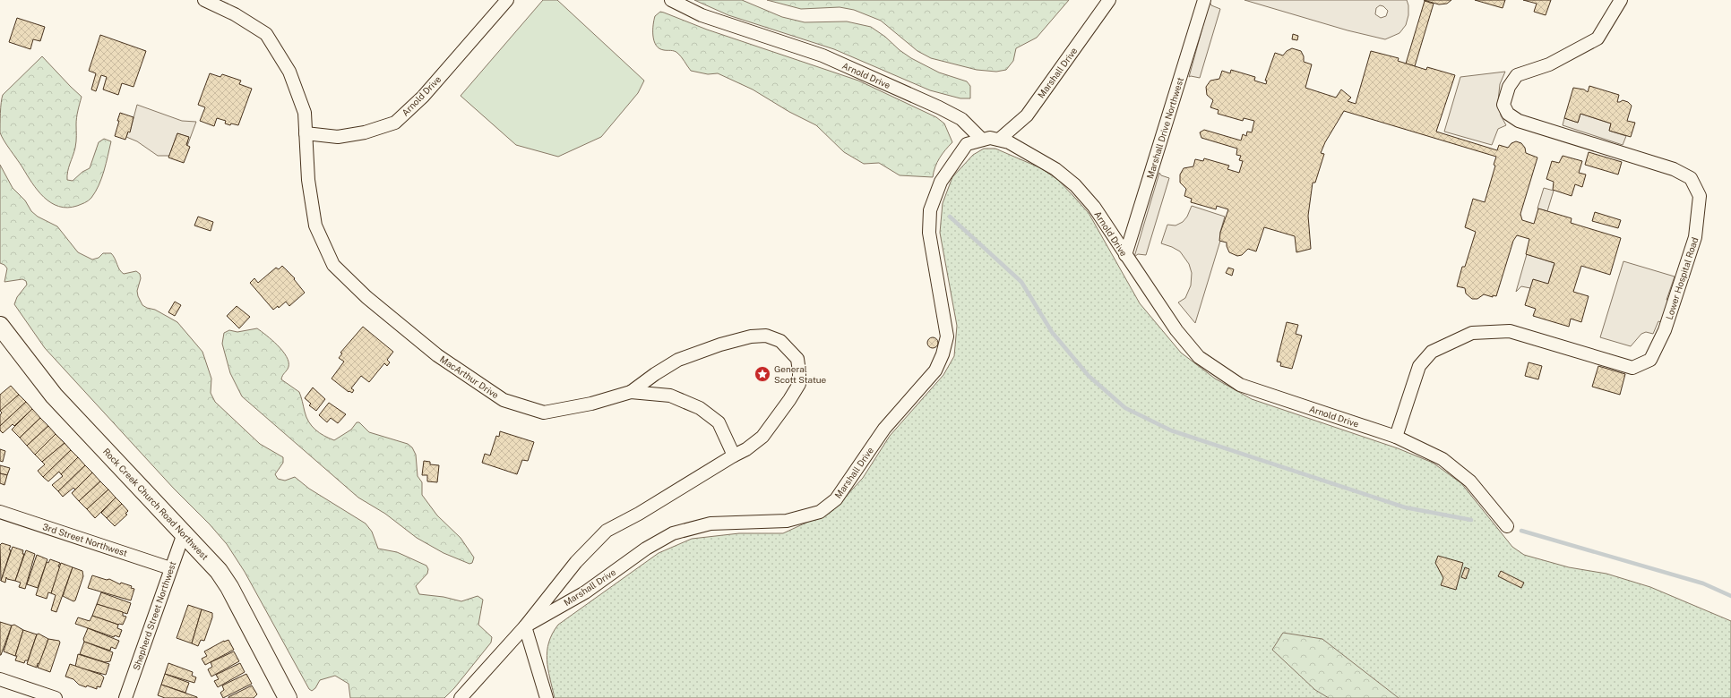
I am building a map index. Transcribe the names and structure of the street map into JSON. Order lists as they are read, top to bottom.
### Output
{
  "streets": {
    "street": [
      "Marshall Drive",
      "Arnold Drive",
      "Marshall Drive Northwest",
      "Lower Hospital Road",
      "MacArthur Drive",
      "Rock Creek Church Road Northwest",
      "3rd Street Northwest",
      "Shepherd Street Northwest"
    ]
  },
  "crossings": [
    ["Marshall Drive", "Arnold Drive"],
    ["Arnold Drive", "Marshall Drive Northwest"],
    ["Arnold Drive", "Lower Hospital Road"],
    ["Arnold Drive", "MacArthur Drive"],
    ["Rock Creek Church Road Northwest", "Shepherd Street Northwest"],
    ["3rd Street Northwest", "Shepherd Street Northwest"]
  ],
  "places": {
    "place": ["General Scott Statue"]
  }
}
